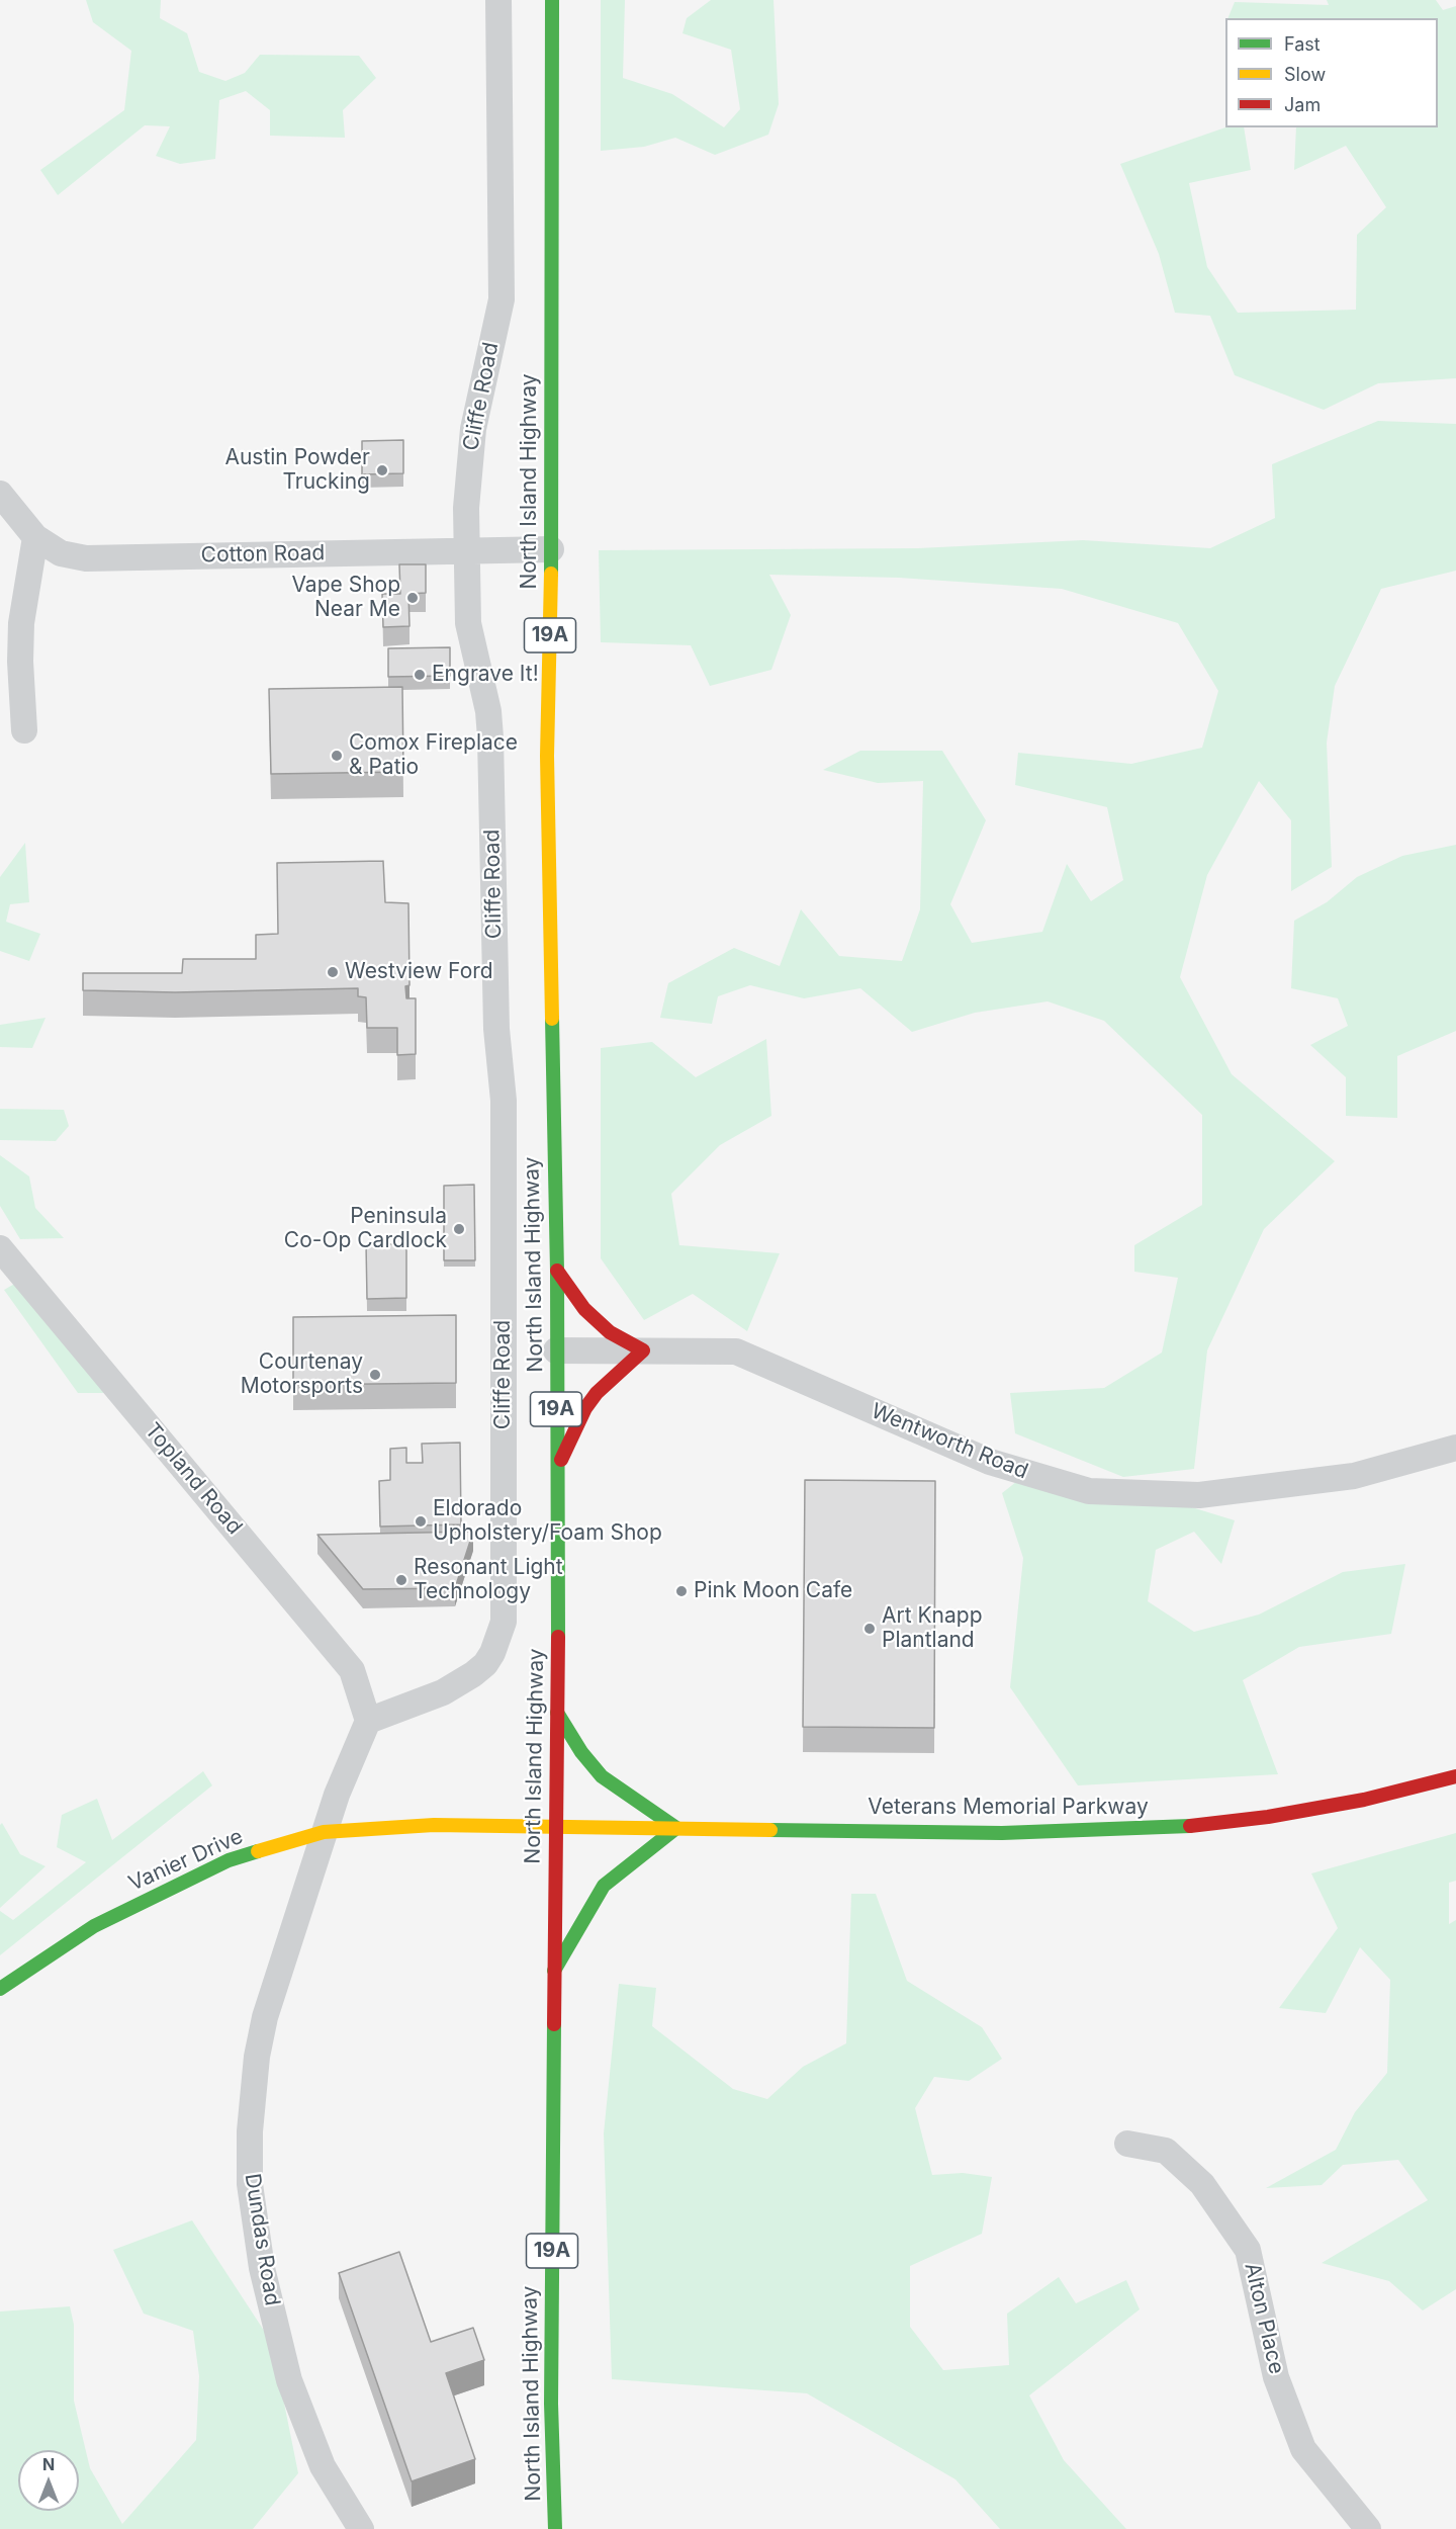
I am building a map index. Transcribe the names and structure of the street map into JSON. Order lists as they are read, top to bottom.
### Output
{
  "streets": {
    "main road": [
      "North Island Highway",
      "19A",
      "Veterans Memorial Parkway",
      "Vanier Drive"
    ],
    "street": [
      "Cliffe Road",
      "Cotton Road",
      "Wentworth Road",
      "Topland Road",
      "Dundas Road",
      "Alton Place"
    ]
  },
  "crossings": [
    ["Cliffe Road", "Cotton Road"],
    ["Cliffe Road", "Topland Road"],
    ["North Island Highway", "Cotton Road"],
    ["North Island Highway", "Wentworth Road"],
    ["North Island Highway", "Veterans Memorial Parkway"],
    ["North Island Highway", "Vanier Drive"],
    ["Veterans Memorial Parkway", "Vanier Drive"],
    ["Vanier Drive", "Dundas Road"]
  ],
  "places": [
    "Austin Powder Trucking",
    "Vape Shop Near Me",
    "Engrave It!",
    "Comox Fireplace & Patio",
    "Westview Ford",
    "Peninsula Co-Op Cardlock",
    "Courtenay Motorsports",
    "Eldorado Upholstery/Foam Shop",
    "Resonant Light Technology",
    "Pink Moon Cafe",
    "Art Knapp Plantland"
  ],
  "legend": ["Fast", "Slow", "Jam"],
  "north": "top"
}
